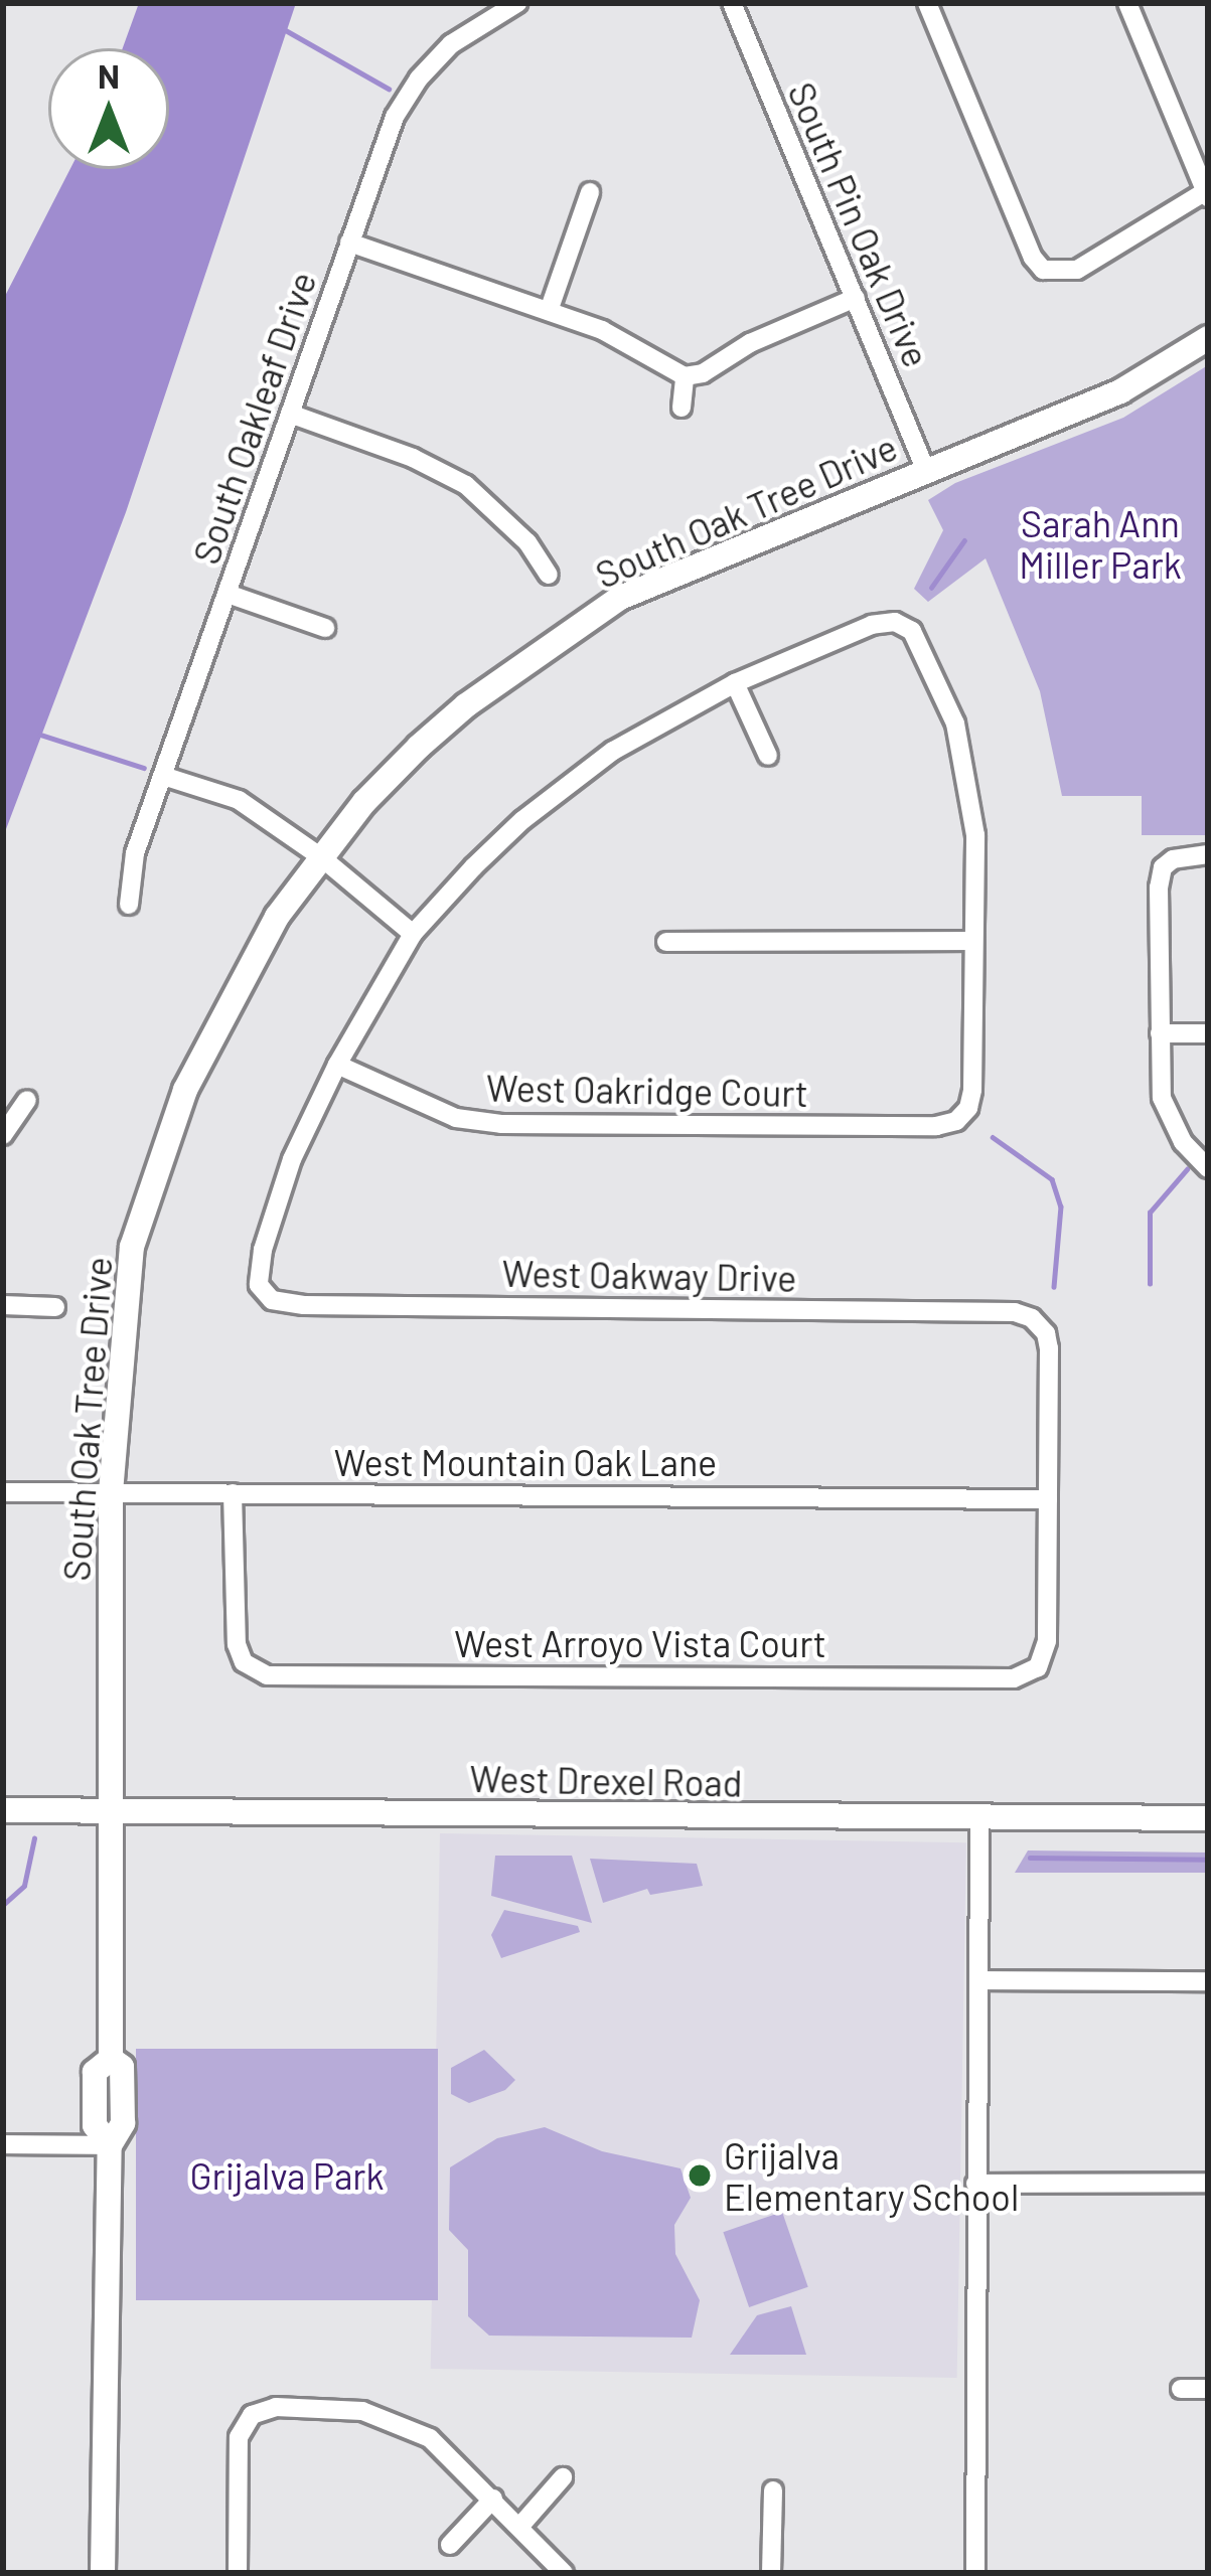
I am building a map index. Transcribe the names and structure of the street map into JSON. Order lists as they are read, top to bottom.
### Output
{
  "streets": {
    "street": [
      "South Pin Oak Drive",
      "South Oakleaf Drive",
      "South Oak Tree Drive",
      "West Oakridge Court",
      "West Oakway Drive",
      "West Mountain Oak Lane",
      "West Arroyo Vista Court",
      "West Drexel Road"
    ]
  },
  "crossings": [
    ["South Pin Oak Drive", "South Oak Tree Drive"],
    ["South Oak Tree Drive", "West Mountain Oak Lane"],
    ["South Oak Tree Drive", "West Drexel Road"],
    ["West Oakridge Court", "West Oakway Drive"],
    ["West Oakway Drive", "West Mountain Oak Lane"],
    ["West Oakway Drive", "West Arroyo Vista Court"],
    ["West Mountain Oak Lane", "West Arroyo Vista Court"]
  ],
  "parks": ["Sarah Ann Miller Park", "Grijalva Park"],
  "places": ["Grijalva Elementary School"],
  "north": "top"
}
